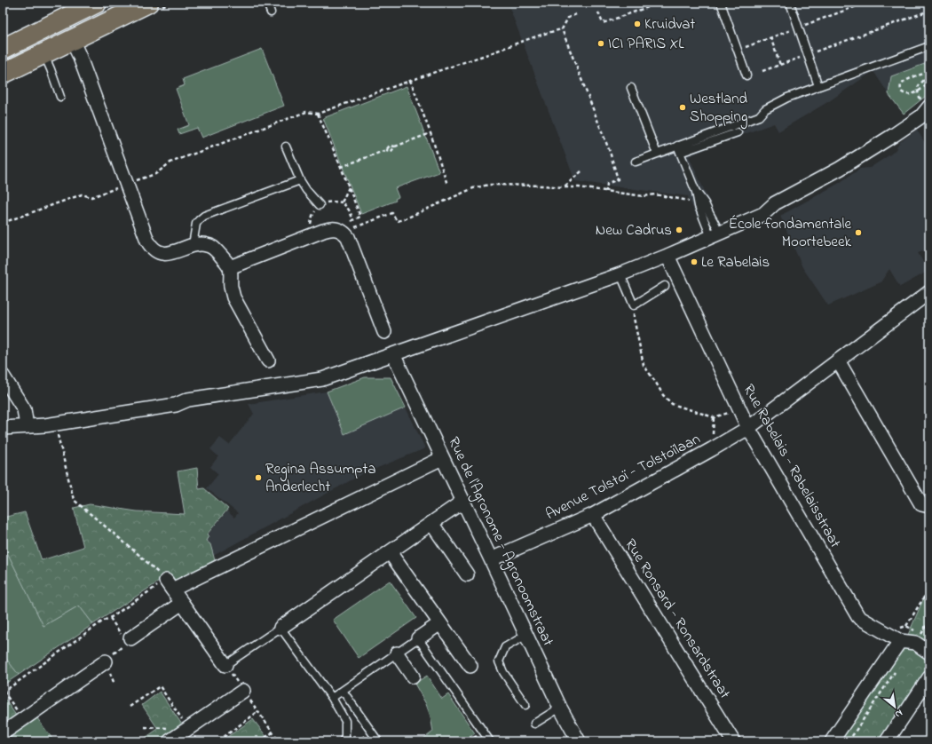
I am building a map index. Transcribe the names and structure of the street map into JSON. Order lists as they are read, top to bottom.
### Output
{
  "streets": {
    "street": [
      "Rue Rabelais - Rabelaisstraat",
      "Avenue Tolstoï - Tolstoïlaan",
      "Rue de l'Agronome - Agronoomstraat",
      "Rue Ronsard - Ronsardstraat"
    ]
  },
  "crossings": [
    ["Rue Rabelais - Rabelaisstraat", "Avenue Tolstoï - Tolstoïlaan"],
    ["Avenue Tolstoï - Tolstoïlaan", "Rue de l'Agronome - Agronoomstraat"],
    ["Avenue Tolstoï - Tolstoïlaan", "Rue Ronsard - Ronsardstraat"]
  ],
  "places": [
    "Kruidvat",
    "ICI PARIS XL",
    "Westland Shopping",
    "New Cadrus",
    "École fondamentale Moortebeek",
    "Le Rabelais",
    "Regina Assumpta Anderlecht"
  ],
  "north": "bottom right"
}
